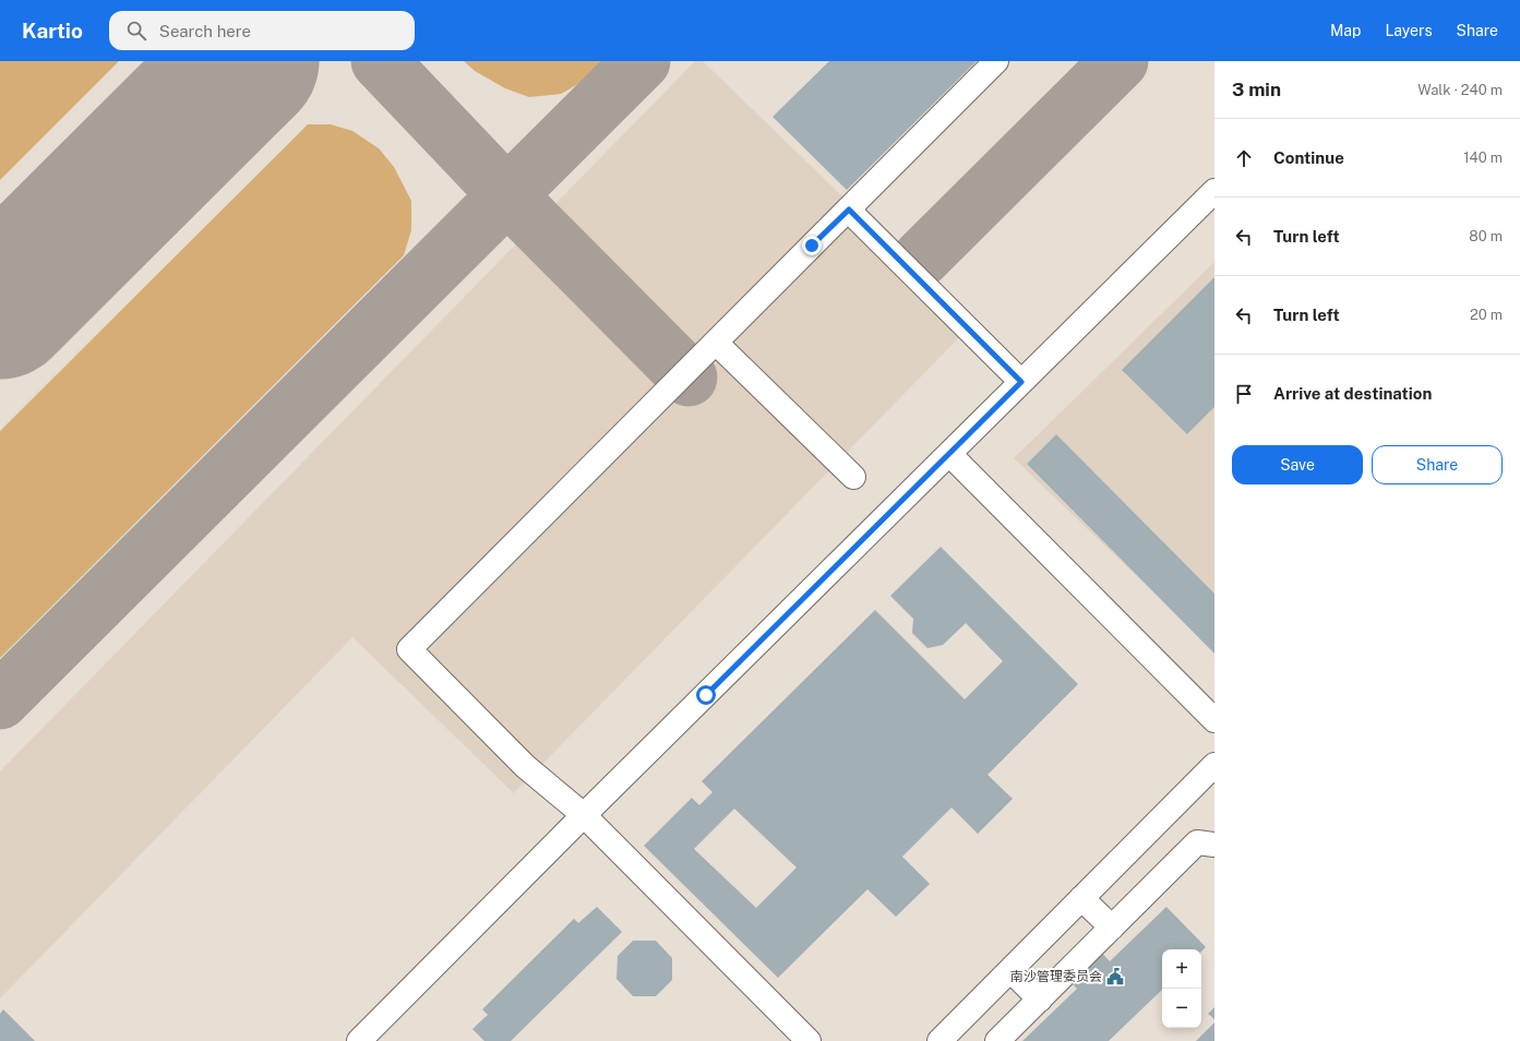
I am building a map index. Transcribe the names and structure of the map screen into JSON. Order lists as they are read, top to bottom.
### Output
{
  "places": {
    "public building": ["南沙管理委员会"]
  },
  "page": {
    "header": "Kartio",
    "search": "Search here",
    "nav": ["Map", "Layers", "Share"],
    "heading": ["3 min", "Walk · 240 m"],
    "list": [
      ["Continue", "140 m"],
      ["Turn left", "80 m"],
      ["Turn left", "20 m"],
      "Arrive at destination"
    ],
    "buttons": ["Save", "Share"],
    "map_buttons": ["+", "−"]
  }
}
